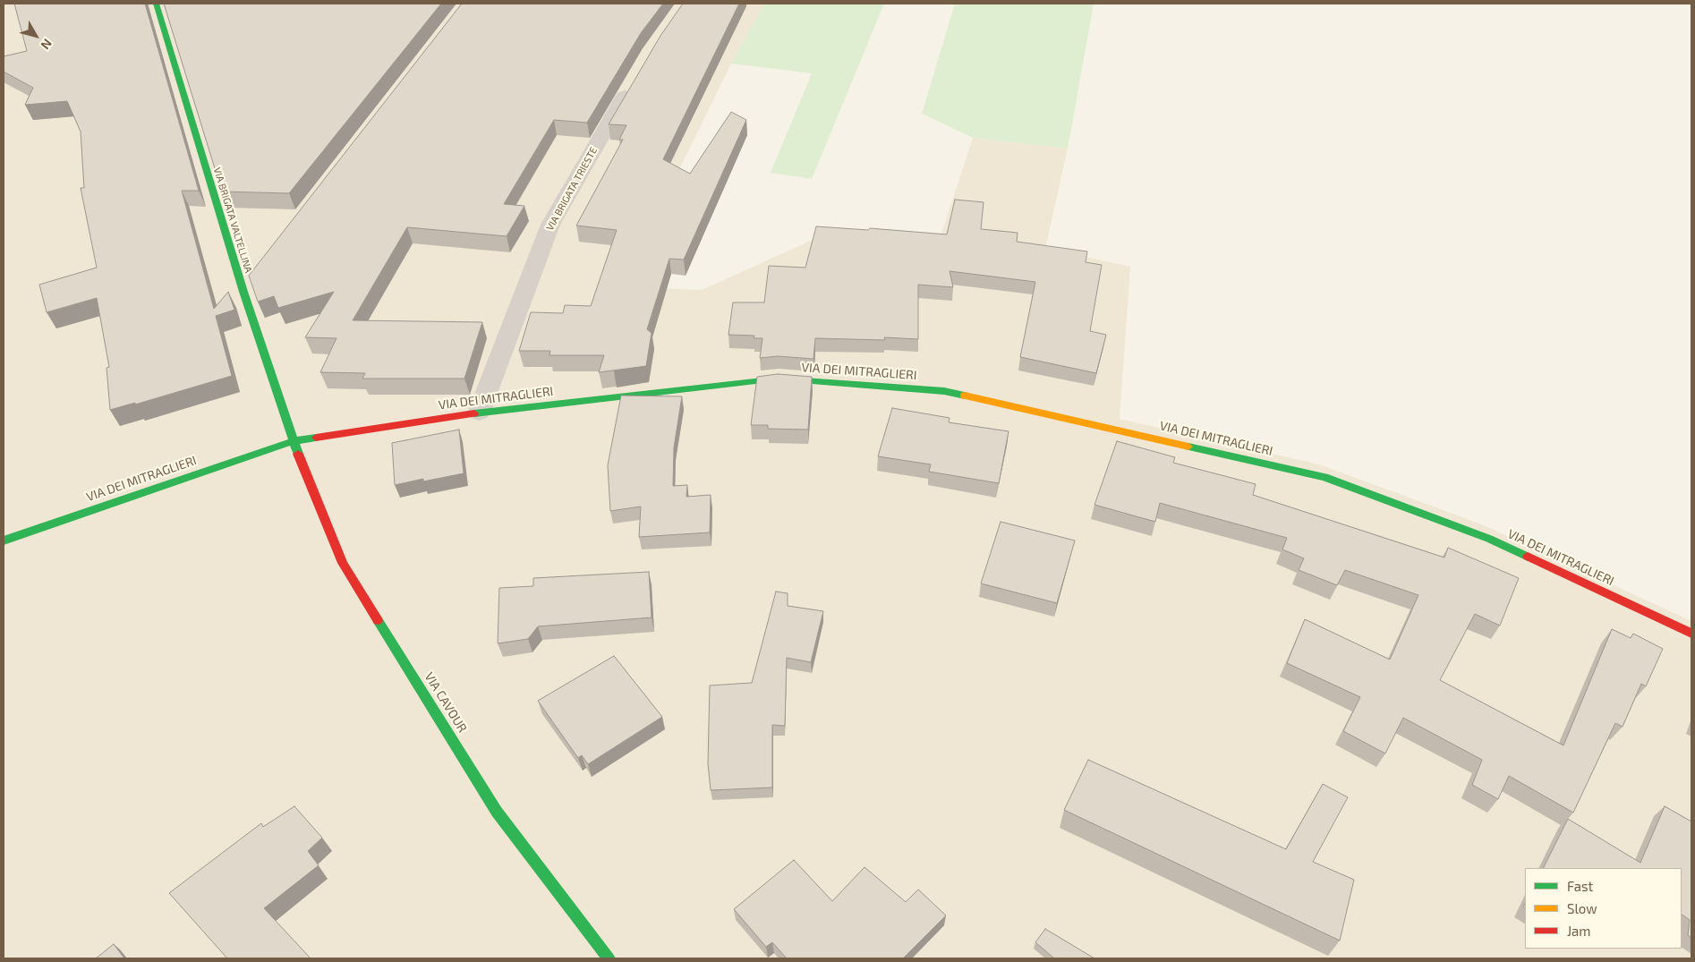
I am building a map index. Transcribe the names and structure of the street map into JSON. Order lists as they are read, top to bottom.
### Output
{
  "streets": {
    "street": [
      "VIA BRIGATA TRIESTE",
      "VIA BRIGATA VALTELLINA",
      "VIA DEI MITRAGLIERI",
      "VIA CAVOUR"
    ]
  },
  "crossings": [
    ["VIA BRIGATA TRIESTE", "VIA DEI MITRAGLIERI"],
    ["VIA BRIGATA VALTELLINA", "VIA DEI MITRAGLIERI"],
    ["VIA BRIGATA VALTELLINA", "VIA CAVOUR"],
    ["VIA DEI MITRAGLIERI", "VIA CAVOUR"]
  ],
  "legend": ["Fast", "Slow", "Jam"],
  "north": "bottom right"
}
